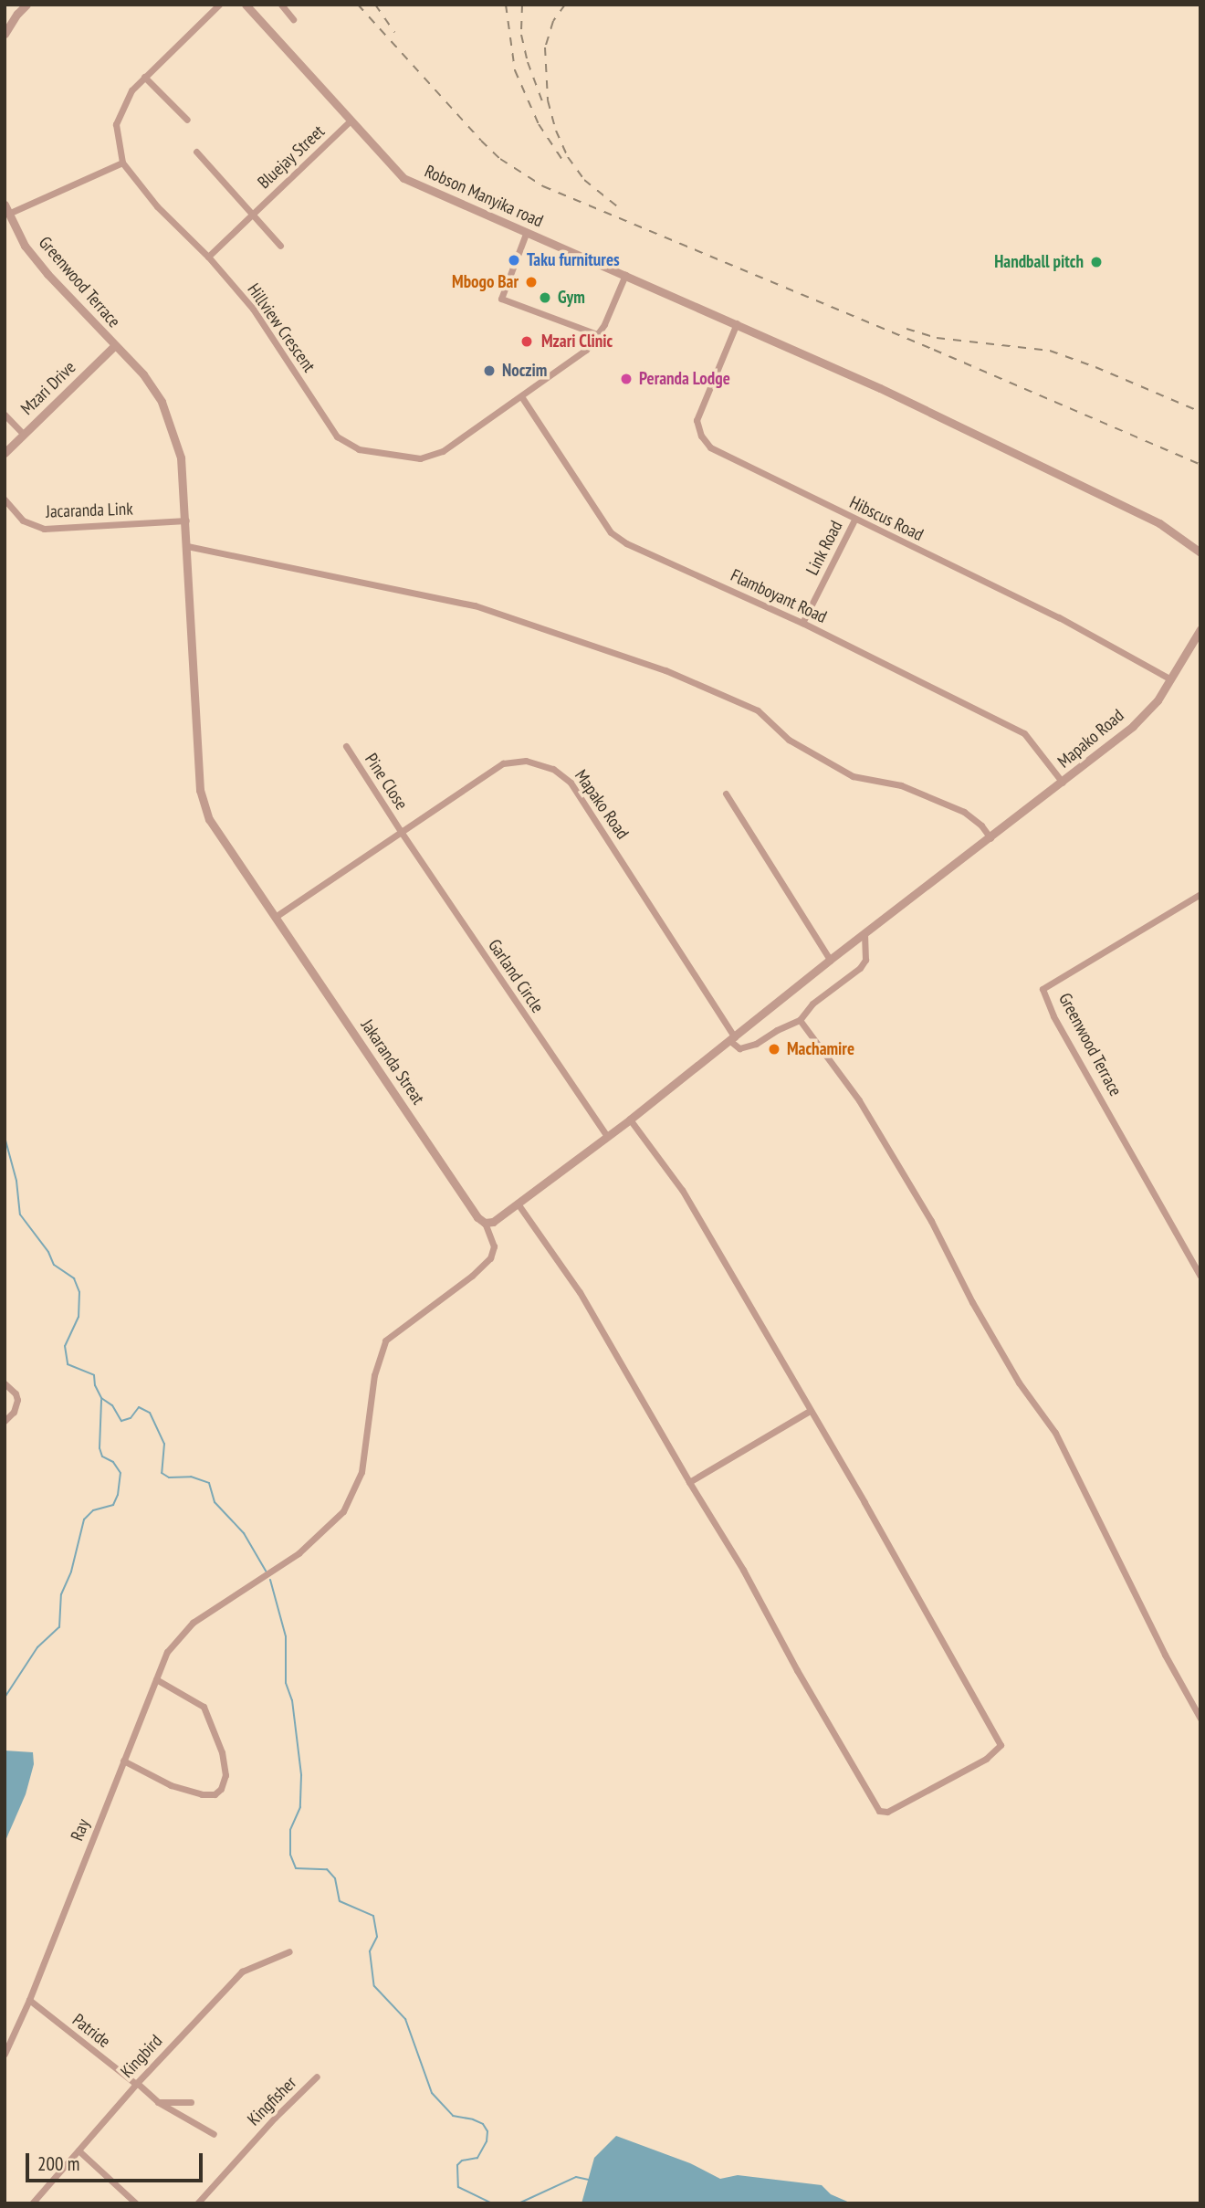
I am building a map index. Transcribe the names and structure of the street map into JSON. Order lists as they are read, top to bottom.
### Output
{
  "streets": {
    "street": [
      "Bluejay Street",
      "Robson Manyika road",
      "Greenwood Terrace",
      "Hillview Crescent",
      "Mzari Drive",
      "Jacaranda Link",
      "Hibscus Road",
      "Link Road",
      "Flamboyant Road",
      "Mapako Road",
      "Pine Close",
      "Garland Circle",
      "Jakaranda Streat",
      "Ray",
      "Patride",
      "Kingbird",
      "Kingfisher"
    ]
  },
  "crossings": [
    ["Bluejay Street", "Robson Manyika road"],
    ["Bluejay Street", "Hillview Crescent"],
    ["Robson Manyika road", "Hillview Crescent"],
    ["Robson Manyika road", "Hibscus Road"],
    ["Greenwood Terrace", "Mzari Drive"],
    ["Greenwood Terrace", "Jacaranda Link"],
    ["Greenwood Terrace", "Jakaranda Streat"],
    ["Hillview Crescent", "Flamboyant Road"],
    ["Hibscus Road", "Link Road"],
    ["Hibscus Road", "Mapako Road"],
    ["Link Road", "Flamboyant Road"],
    ["Flamboyant Road", "Mapako Road"],
    ["Mapako Road", "Pine Close"],
    ["Mapako Road", "Garland Circle"],
    ["Mapako Road", "Jakaranda Streat"],
    ["Mapako Road", "Ray"],
    ["Pine Close", "Garland Circle"],
    ["Jakaranda Streat", "Ray"],
    ["Ray", "Patride"],
    ["Patride", "Kingbird"]
  ],
  "places": [
    "Taku furnitures",
    "Handball pitch",
    "Mbogo Bar",
    "Gym",
    "Mzari Clinic",
    "Noczim",
    "Peranda Lodge",
    "Machamire"
  ],
  "scale_bar": "200 m"
}
